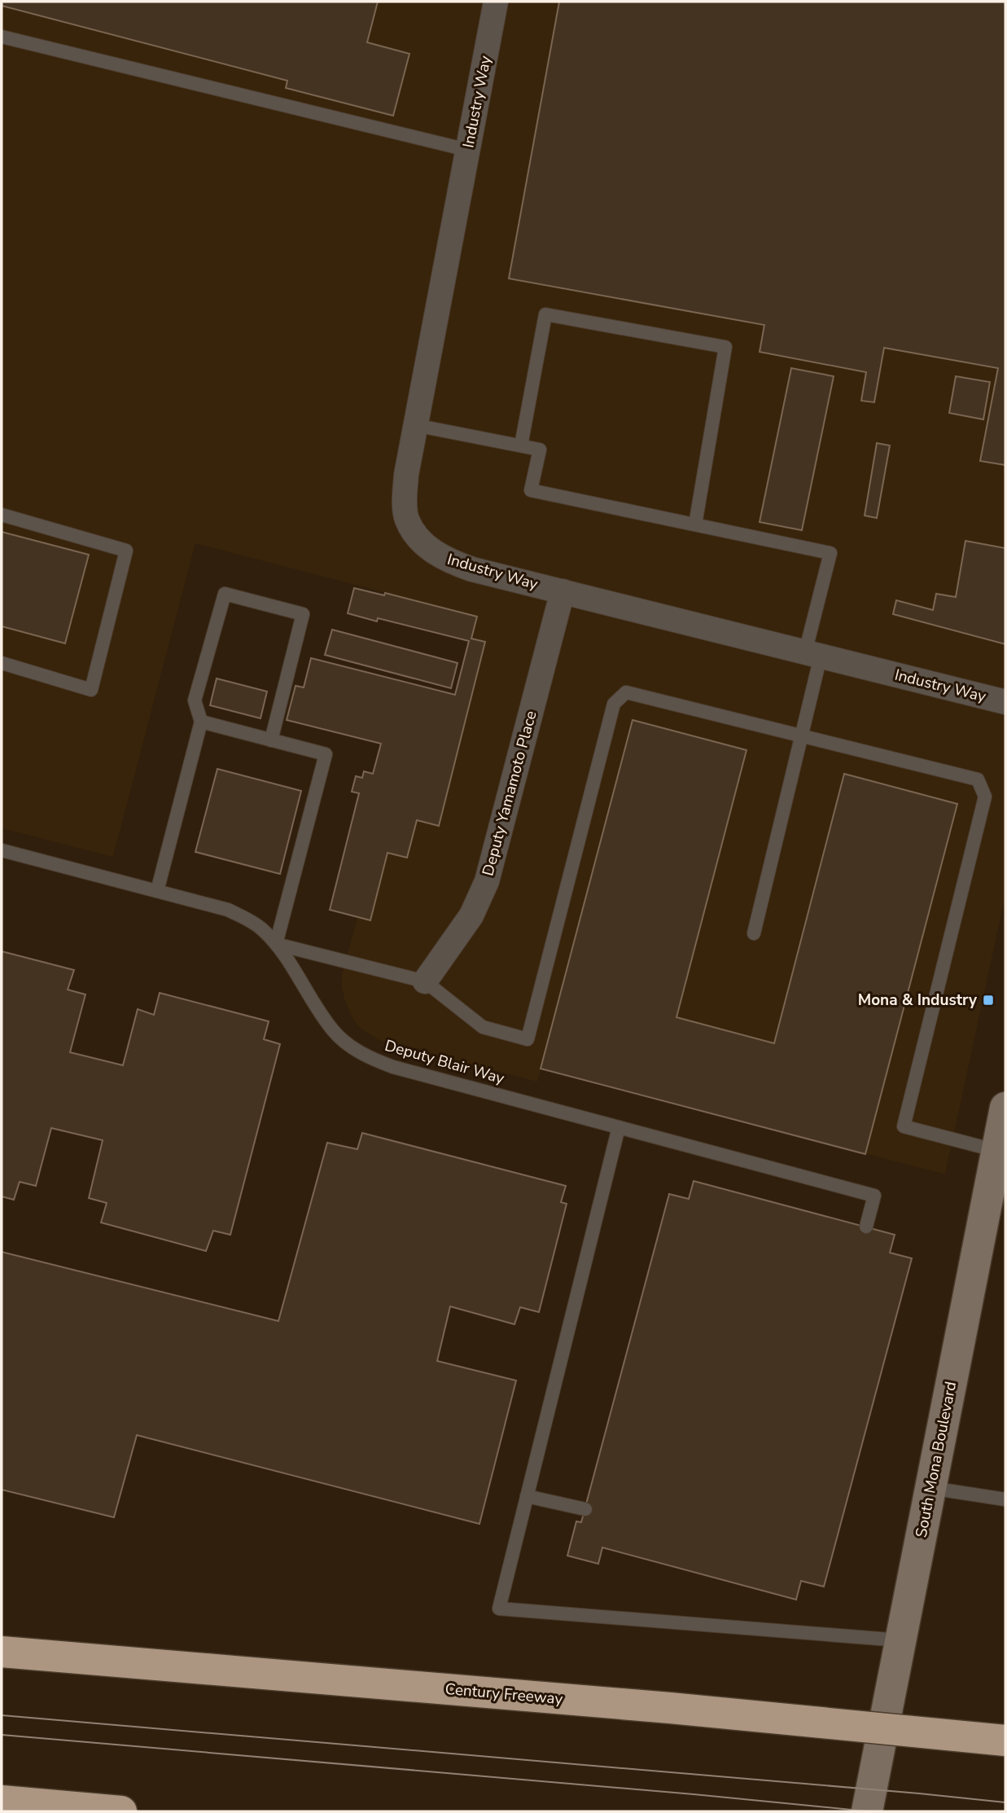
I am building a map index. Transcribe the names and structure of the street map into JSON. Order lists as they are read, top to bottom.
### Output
{
  "streets": {
    "highway": ["Century Freeway"],
    "street": ["Industry Way", "Deputy Yamamoto Place", "South Mona Boulevard"],
    "lane": ["Deputy Blair Way"]
  },
  "crossings": [
    ["Industry Way", "Deputy Yamamoto Place"]
  ],
  "places": {
    "transit": ["Mona & Industry"]
  }
}
